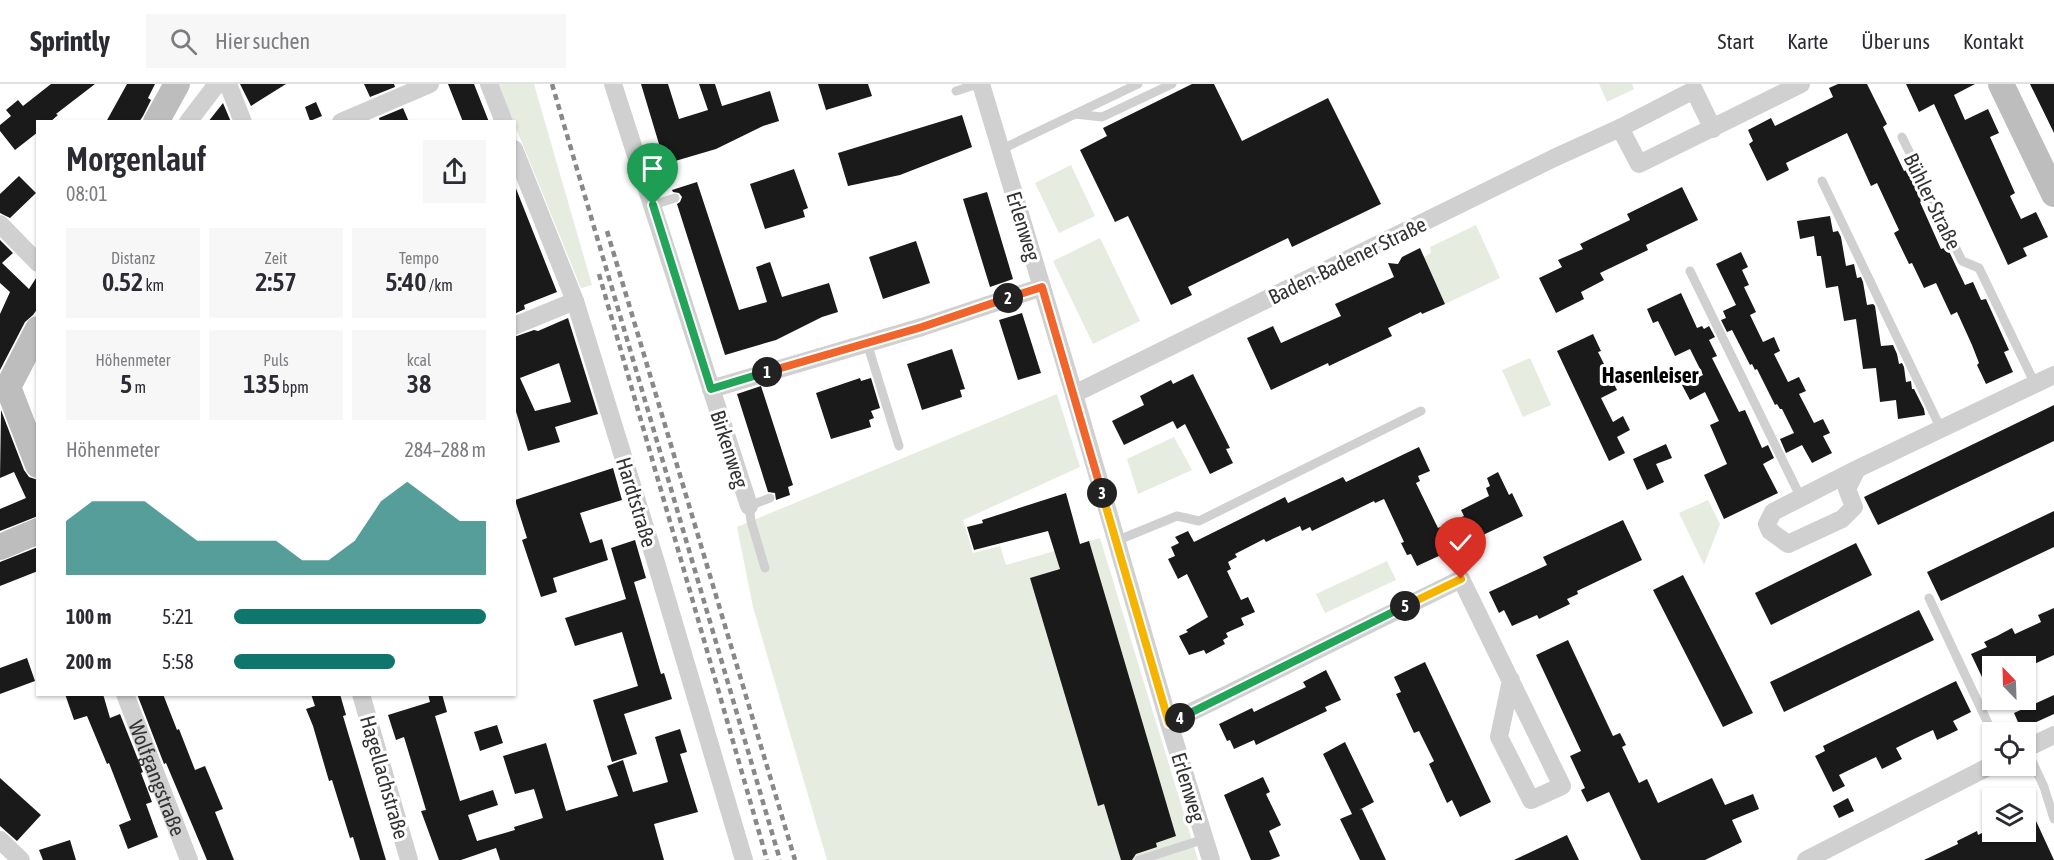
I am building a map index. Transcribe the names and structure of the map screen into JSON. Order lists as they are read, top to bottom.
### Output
{
  "streets": {
    "street": [
      "Erlenweg",
      "Baden-Badener Straße",
      "Birkenweg",
      "Hardtstraße",
      "Wolfgangstraße",
      "Hagellachstraße"
    ],
    "lane": ["Bühler Straße"]
  },
  "crossings": [
    ["Erlenweg", "Baden-Badener Straße"]
  ],
  "districts": ["Hasenleiser"],
  "north": "top left",
  "page": {
    "header": "Sprintly",
    "search": "Hier suchen",
    "nav": [
      "Start",
      "Karte",
      "Über uns",
      "Kontakt"
    ],
    "heading": ["Morgenlauf", "08:01"],
    "stats": [
      ["Distanz", "0.52 km"],
      ["Zeit", "2:57"],
      ["Tempo", "5:40 /km"],
      ["Höhenmeter", "5 m"],
      ["Puls", "135 bpm"],
      ["kcal", "38"]
    ],
    "pins": [
      "2",
      "1",
      "3",
      "5",
      "4"
    ],
    "chart": ["Höhenmeter", "284–288 m"],
    "list": [
      {
        "name": "100 m",
        "note": "5:21"
      },
      {
        "name": "200 m",
        "note": "5:58"
      }
    ]
  }
}
